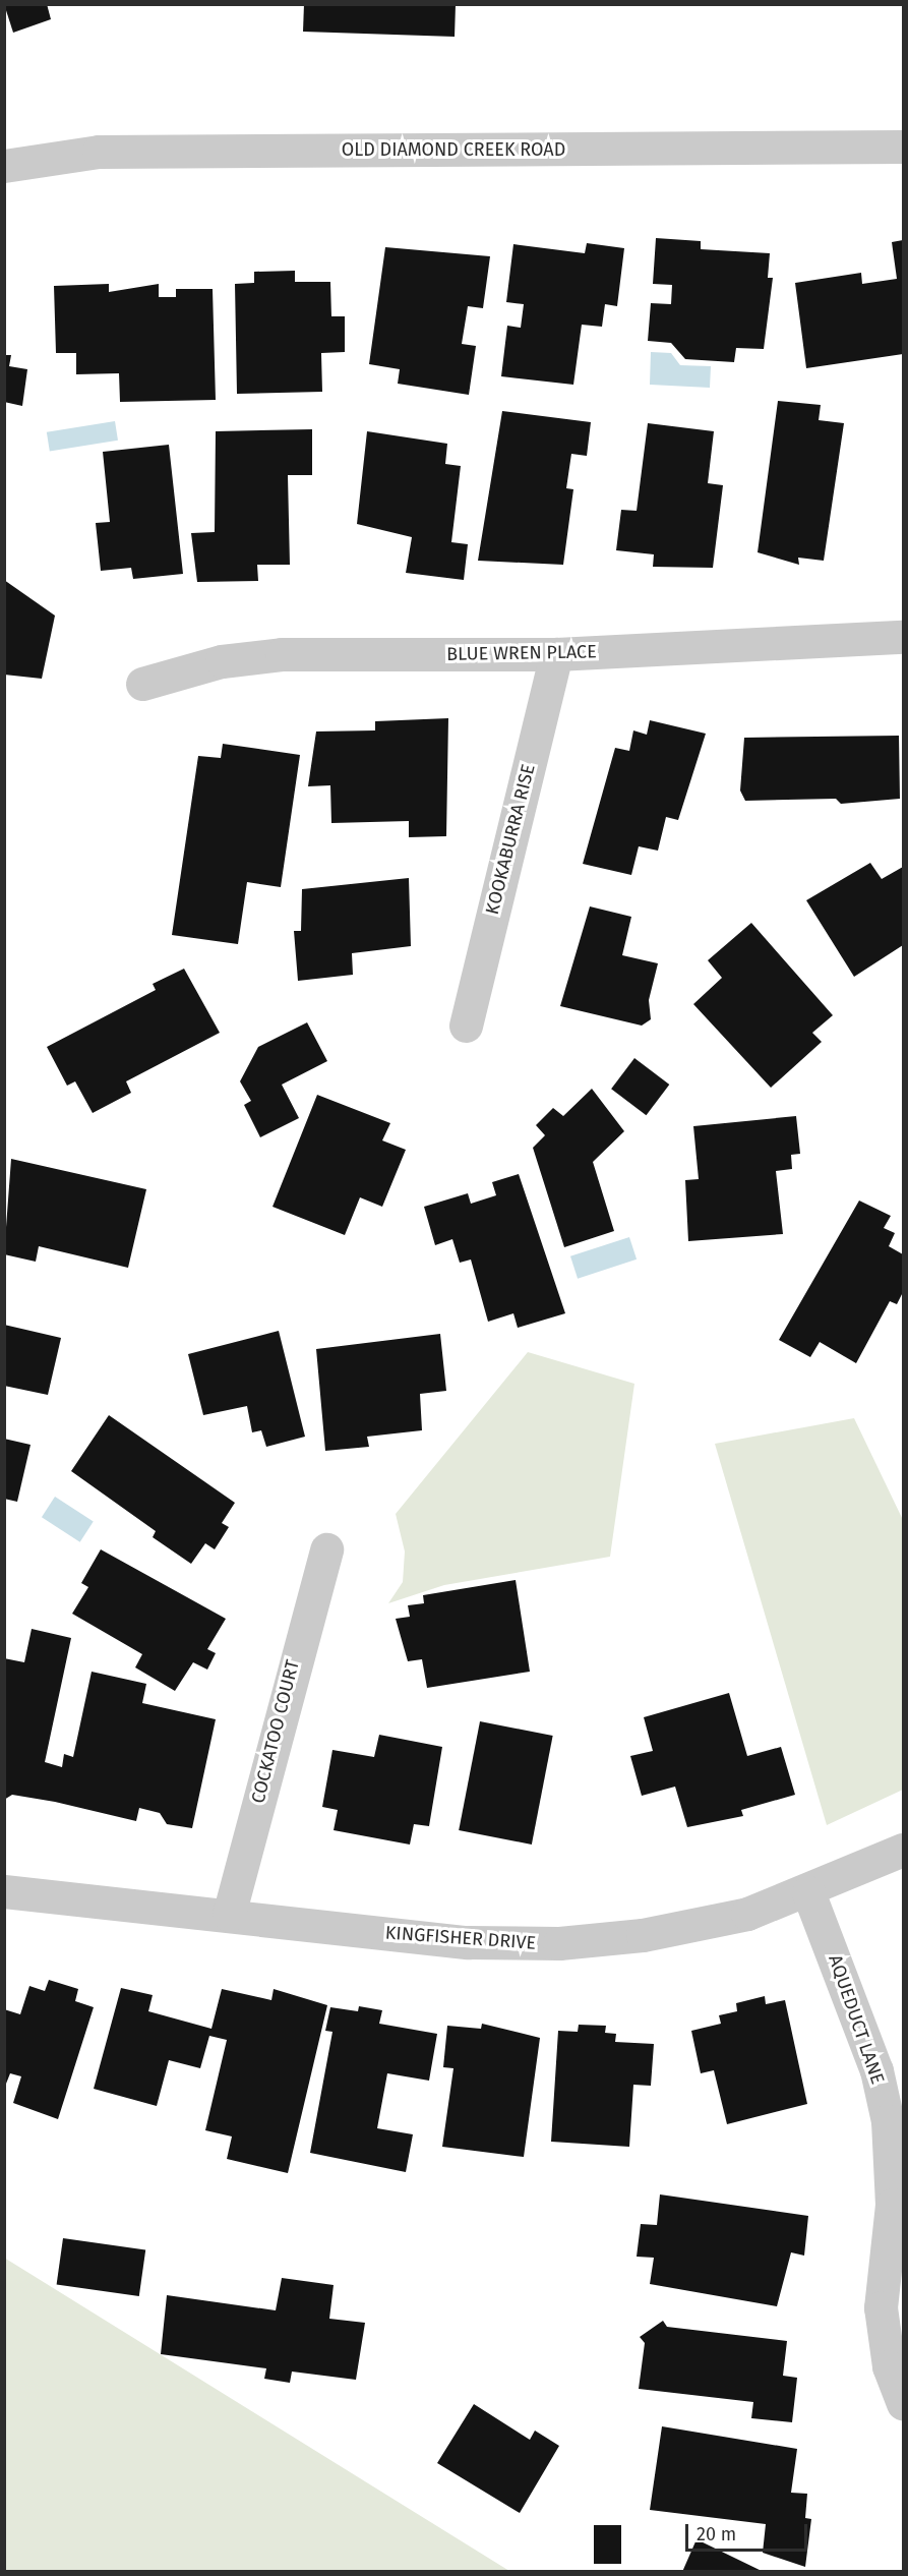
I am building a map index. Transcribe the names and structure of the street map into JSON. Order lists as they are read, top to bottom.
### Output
{
  "streets": {
    "street": [
      "OLD DIAMOND CREEK ROAD",
      "BLUE WREN PLACE",
      "KOOKABURRA RISE",
      "COCKATOO COURT",
      "KINGFISHER DRIVE",
      "AQUEDUCT LANE"
    ]
  },
  "crossings": [
    ["BLUE WREN PLACE", "KOOKABURRA RISE"],
    ["COCKATOO COURT", "KINGFISHER DRIVE"],
    ["KINGFISHER DRIVE", "AQUEDUCT LANE"]
  ],
  "scale_bar": "20 m"
}
